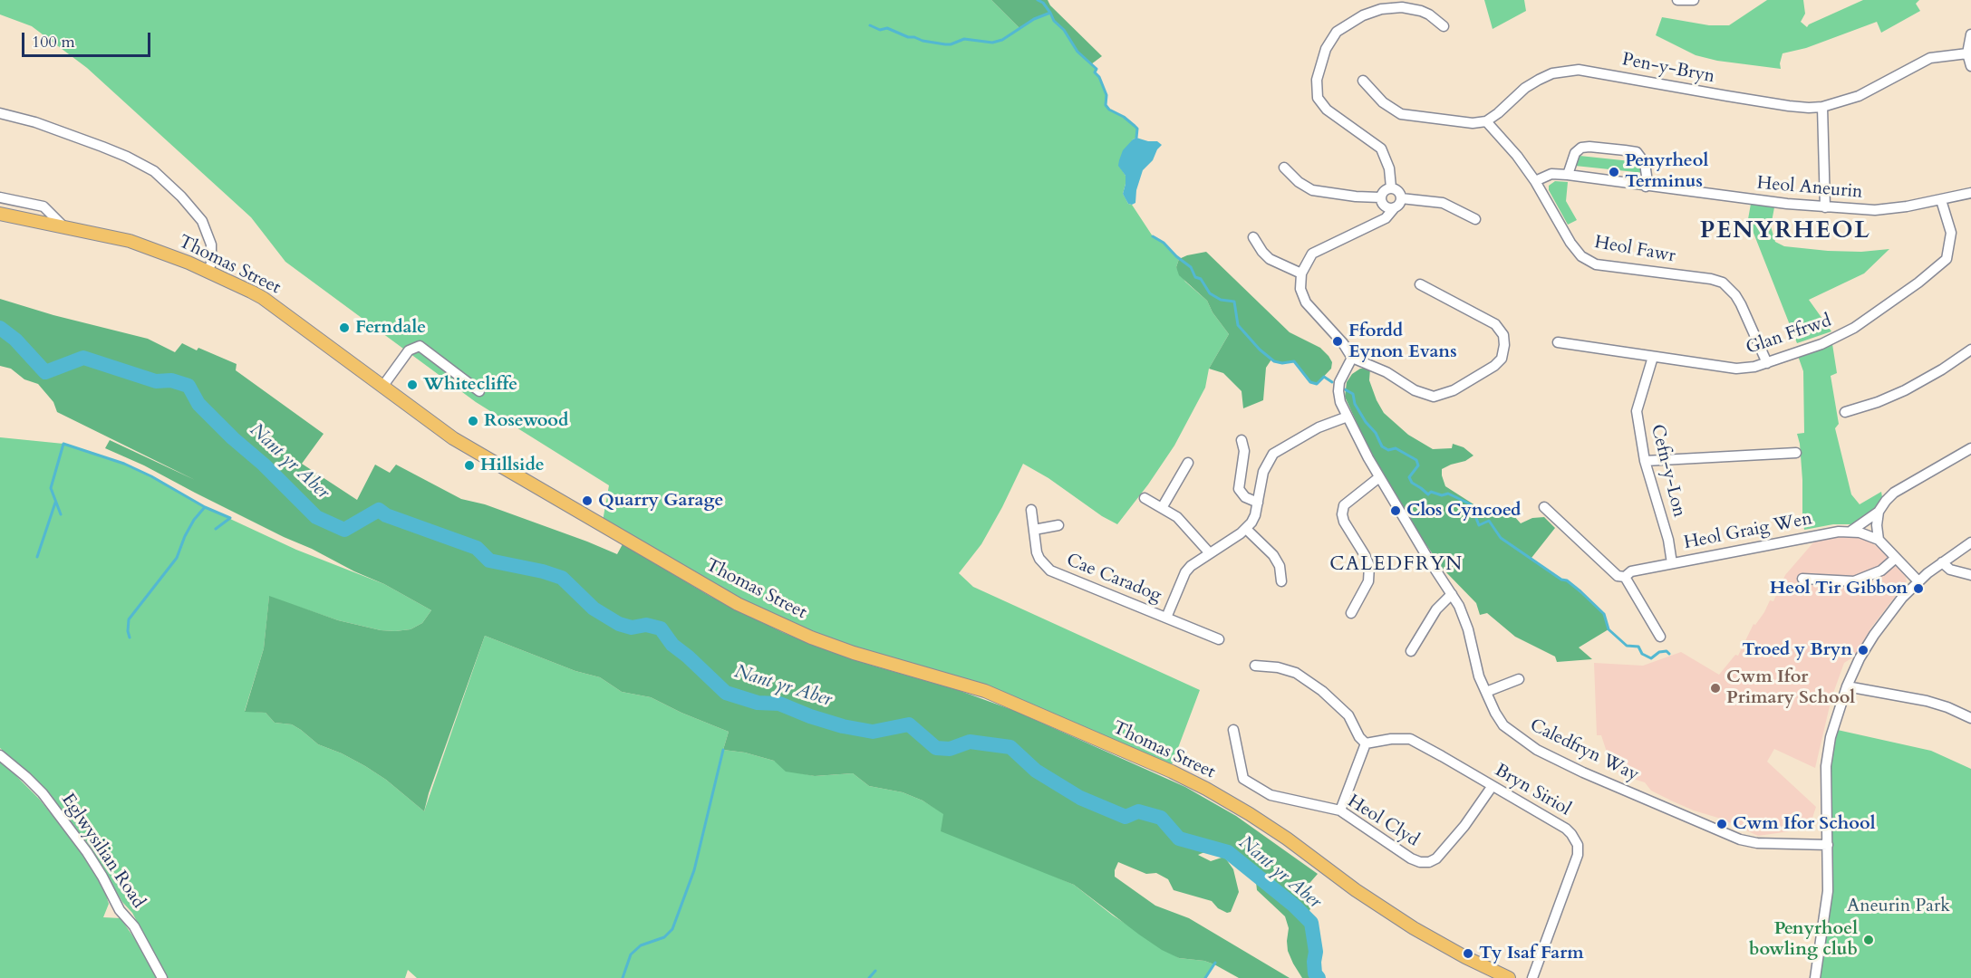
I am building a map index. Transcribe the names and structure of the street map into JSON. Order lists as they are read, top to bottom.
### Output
{
  "streets": {
    "main road": ["Thomas Street"],
    "street": [
      "Pen-y-Bryn",
      "Heol Aneurin",
      "Heol Fawr",
      "Glan Ffrwd",
      "Cefn-y-Lon",
      "Heol Graig Wen",
      "Cae Caradog",
      "Caledfryn Way",
      "Bryn Siriol",
      "Heol Clyd",
      "Eglwysilian Road"
    ]
  },
  "crossings": [
    ["Pen-y-Bryn", "Heol Fawr"],
    ["Heol Aneurin", "Heol Fawr"],
    ["Heol Aneurin", "Glan Ffrwd"],
    ["Heol Fawr", "Glan Ffrwd"],
    ["Glan Ffrwd", "Cefn-y-Lon"],
    ["Cefn-y-Lon", "Heol Graig Wen"],
    ["Bryn Siriol", "Heol Clyd"]
  ],
  "districts": ["PENYRHEOL", "CALEDFRYN"],
  "water": ["Nant yr Aber"],
  "parks": ["Aneurin Park"],
  "places": [
    "Penyrheol Terminus",
    "Ferndale",
    "Ffordd Eynon Evans",
    "Whitecliffe",
    "Rosewood",
    "Hillside",
    "Quarry Garage",
    "Clos Cyncoed",
    "Heol Tir Gibbon",
    "Troed y Bryn",
    "Cwm Ifor Primary School",
    "Cwm Ifor School",
    "Penyrhoel bowling club",
    "Ty Isaf Farm"
  ],
  "scale_bar": "100 m"
}
